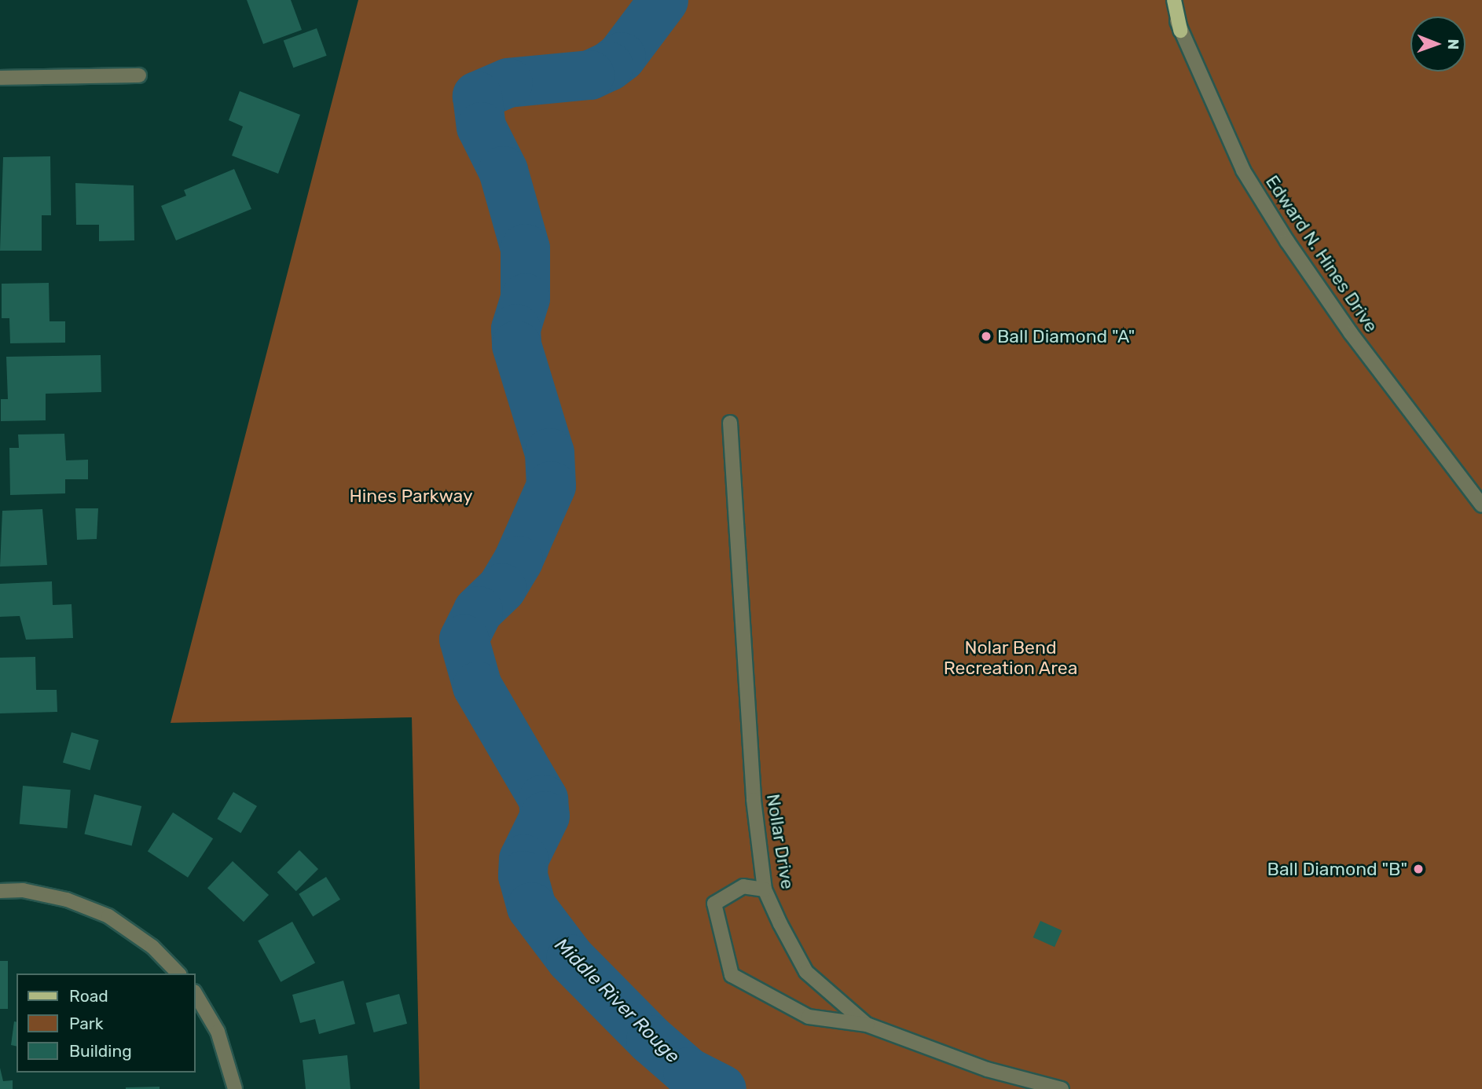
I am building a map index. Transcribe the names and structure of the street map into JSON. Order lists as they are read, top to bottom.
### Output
{
  "streets": {
    "street": ["Edward N. Hines Drive", "Nollar Drive"]
  },
  "water": ["Middle River Rouge"],
  "parks": ["Hines Parkway", "Nolar Bend Recreation Area"],
  "places": ["Ball Diamond \"A\"", "Ball Diamond \"B\""],
  "legend": ["Road", "Park", "Building"],
  "north": "right"
}
